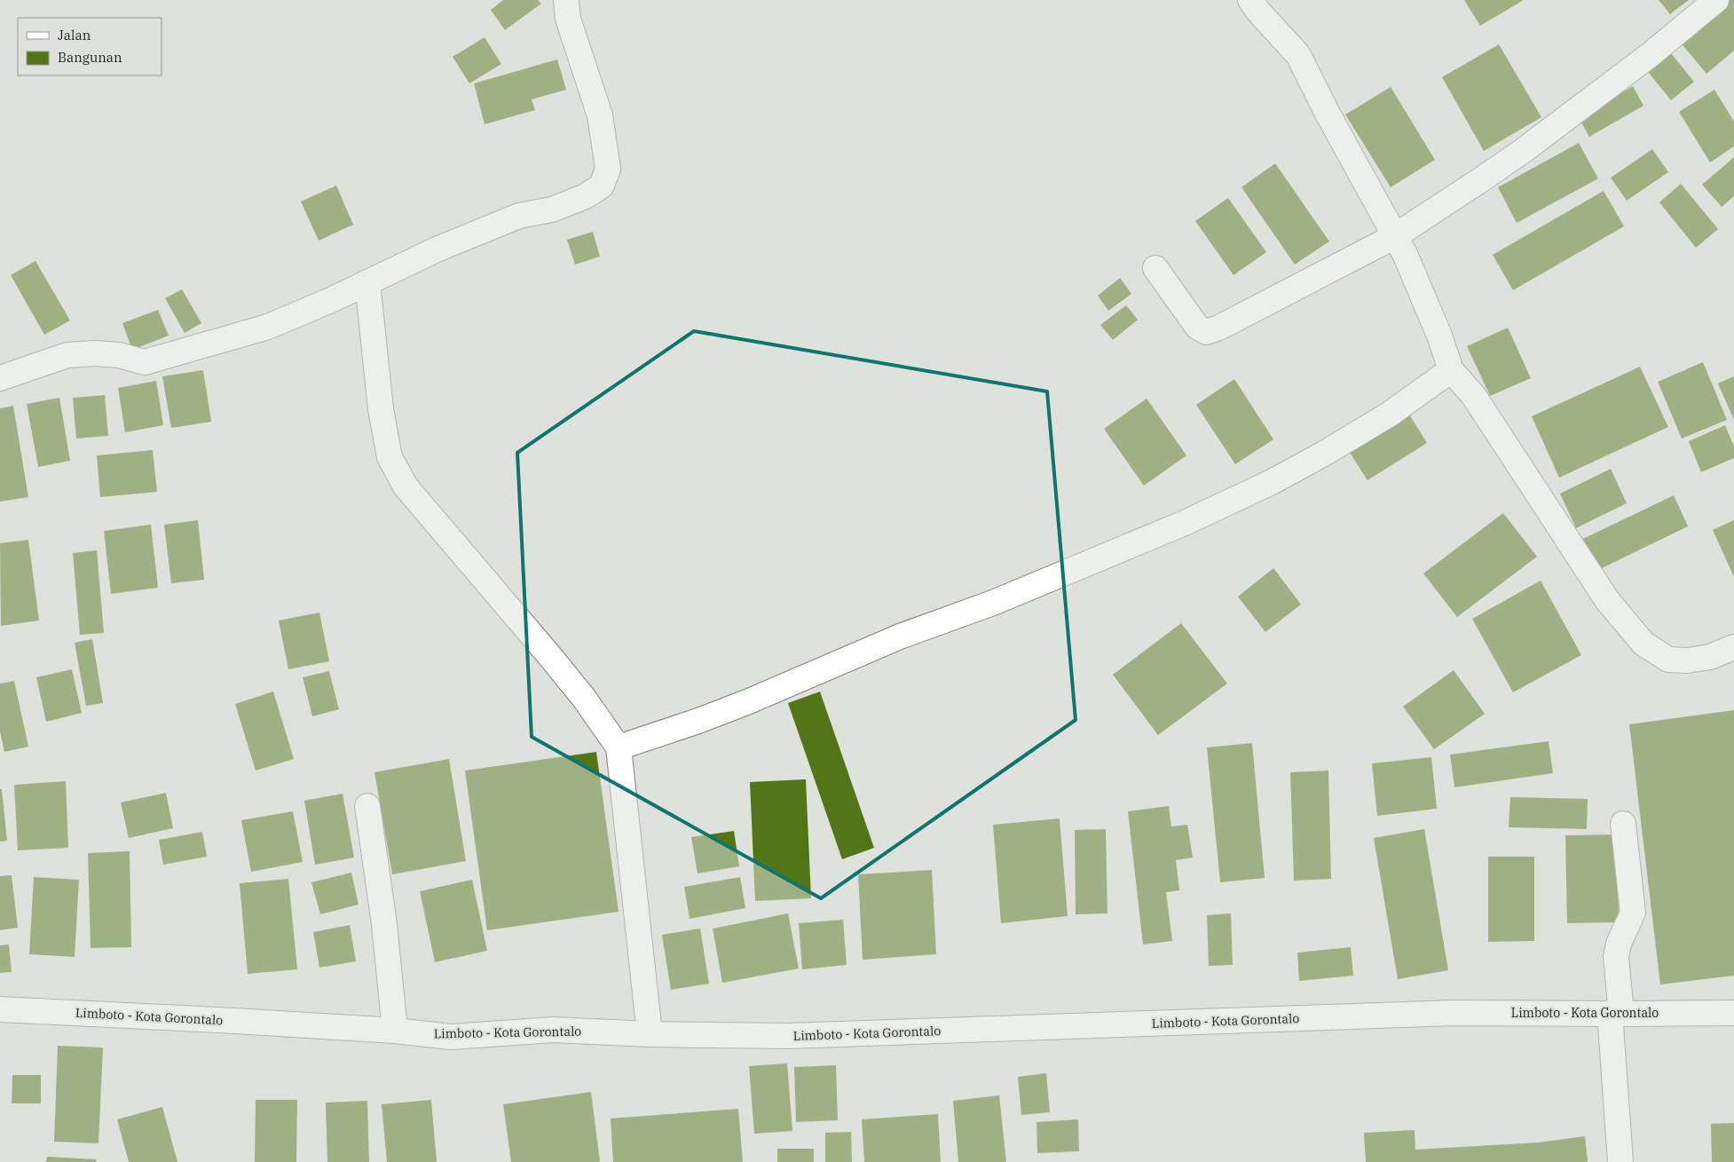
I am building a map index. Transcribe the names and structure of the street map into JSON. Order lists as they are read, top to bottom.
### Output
{
  "streets": {
    "main road": ["Limboto - Kota Gorontalo"]
  },
  "legend": ["Jalan", "Bangunan"]
}
